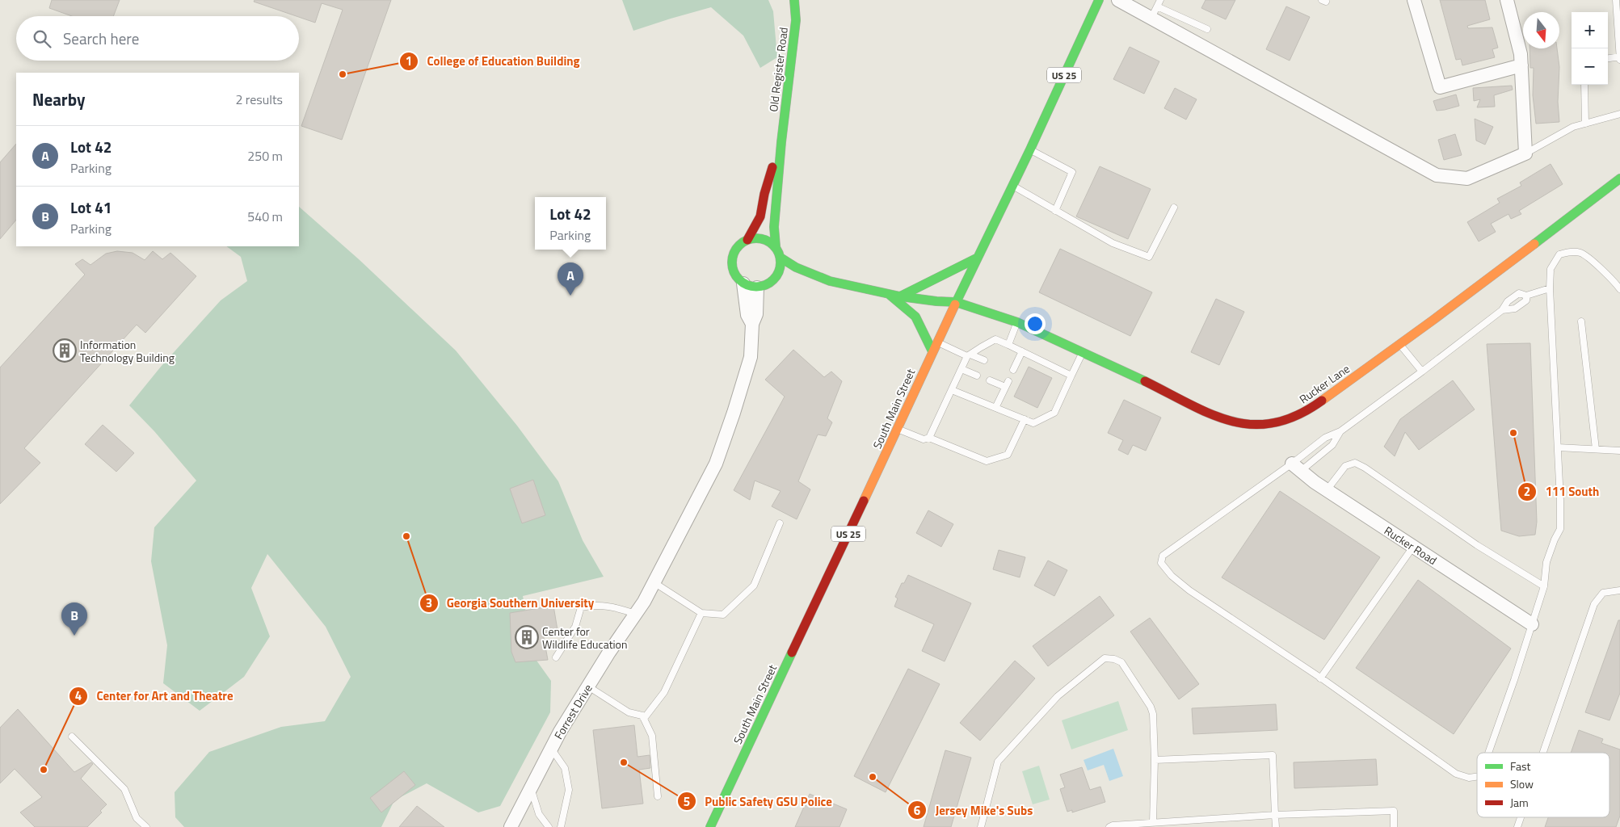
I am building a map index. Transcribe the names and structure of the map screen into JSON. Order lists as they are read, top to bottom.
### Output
{
  "streets": {
    "street": [
      "Old Register Road",
      "US 25",
      "Rucker Lane",
      "South Main Street",
      "Rucker Road",
      "Forrest Drive"
    ]
  },
  "crossings": [
    ["Old Register Road", "Forrest Drive"],
    ["Rucker Lane", "South Main Street"]
  ],
  "places": {
    "other": [
      "College of Education Building",
      "111 South",
      "Georgia Southern University",
      "Public Safety GSU Police",
      "Center for Art and Theatre",
      "Jersey Mike's Subs"
    ],
    "building": ["Information Technology Building", "Center for Wildlife Education"]
  },
  "legend": ["Fast", "Slow", "Jam"],
  "north": "bottom",
  "page": {
    "map_buttons": ["+", "−"],
    "search": "Search here",
    "heading": ["Nearby", "2 results"],
    "list": [
      {
        "mark": "A",
        "name": "Lot 42",
        "note": "Parking",
        "value": "250 m"
      },
      {
        "mark": "B",
        "name": "Lot 41",
        "note": "Parking",
        "value": "540 m"
      }
    ],
    "popup": ["Lot 42", "Parking"],
    "pins": ["A", "B"]
  }
}
